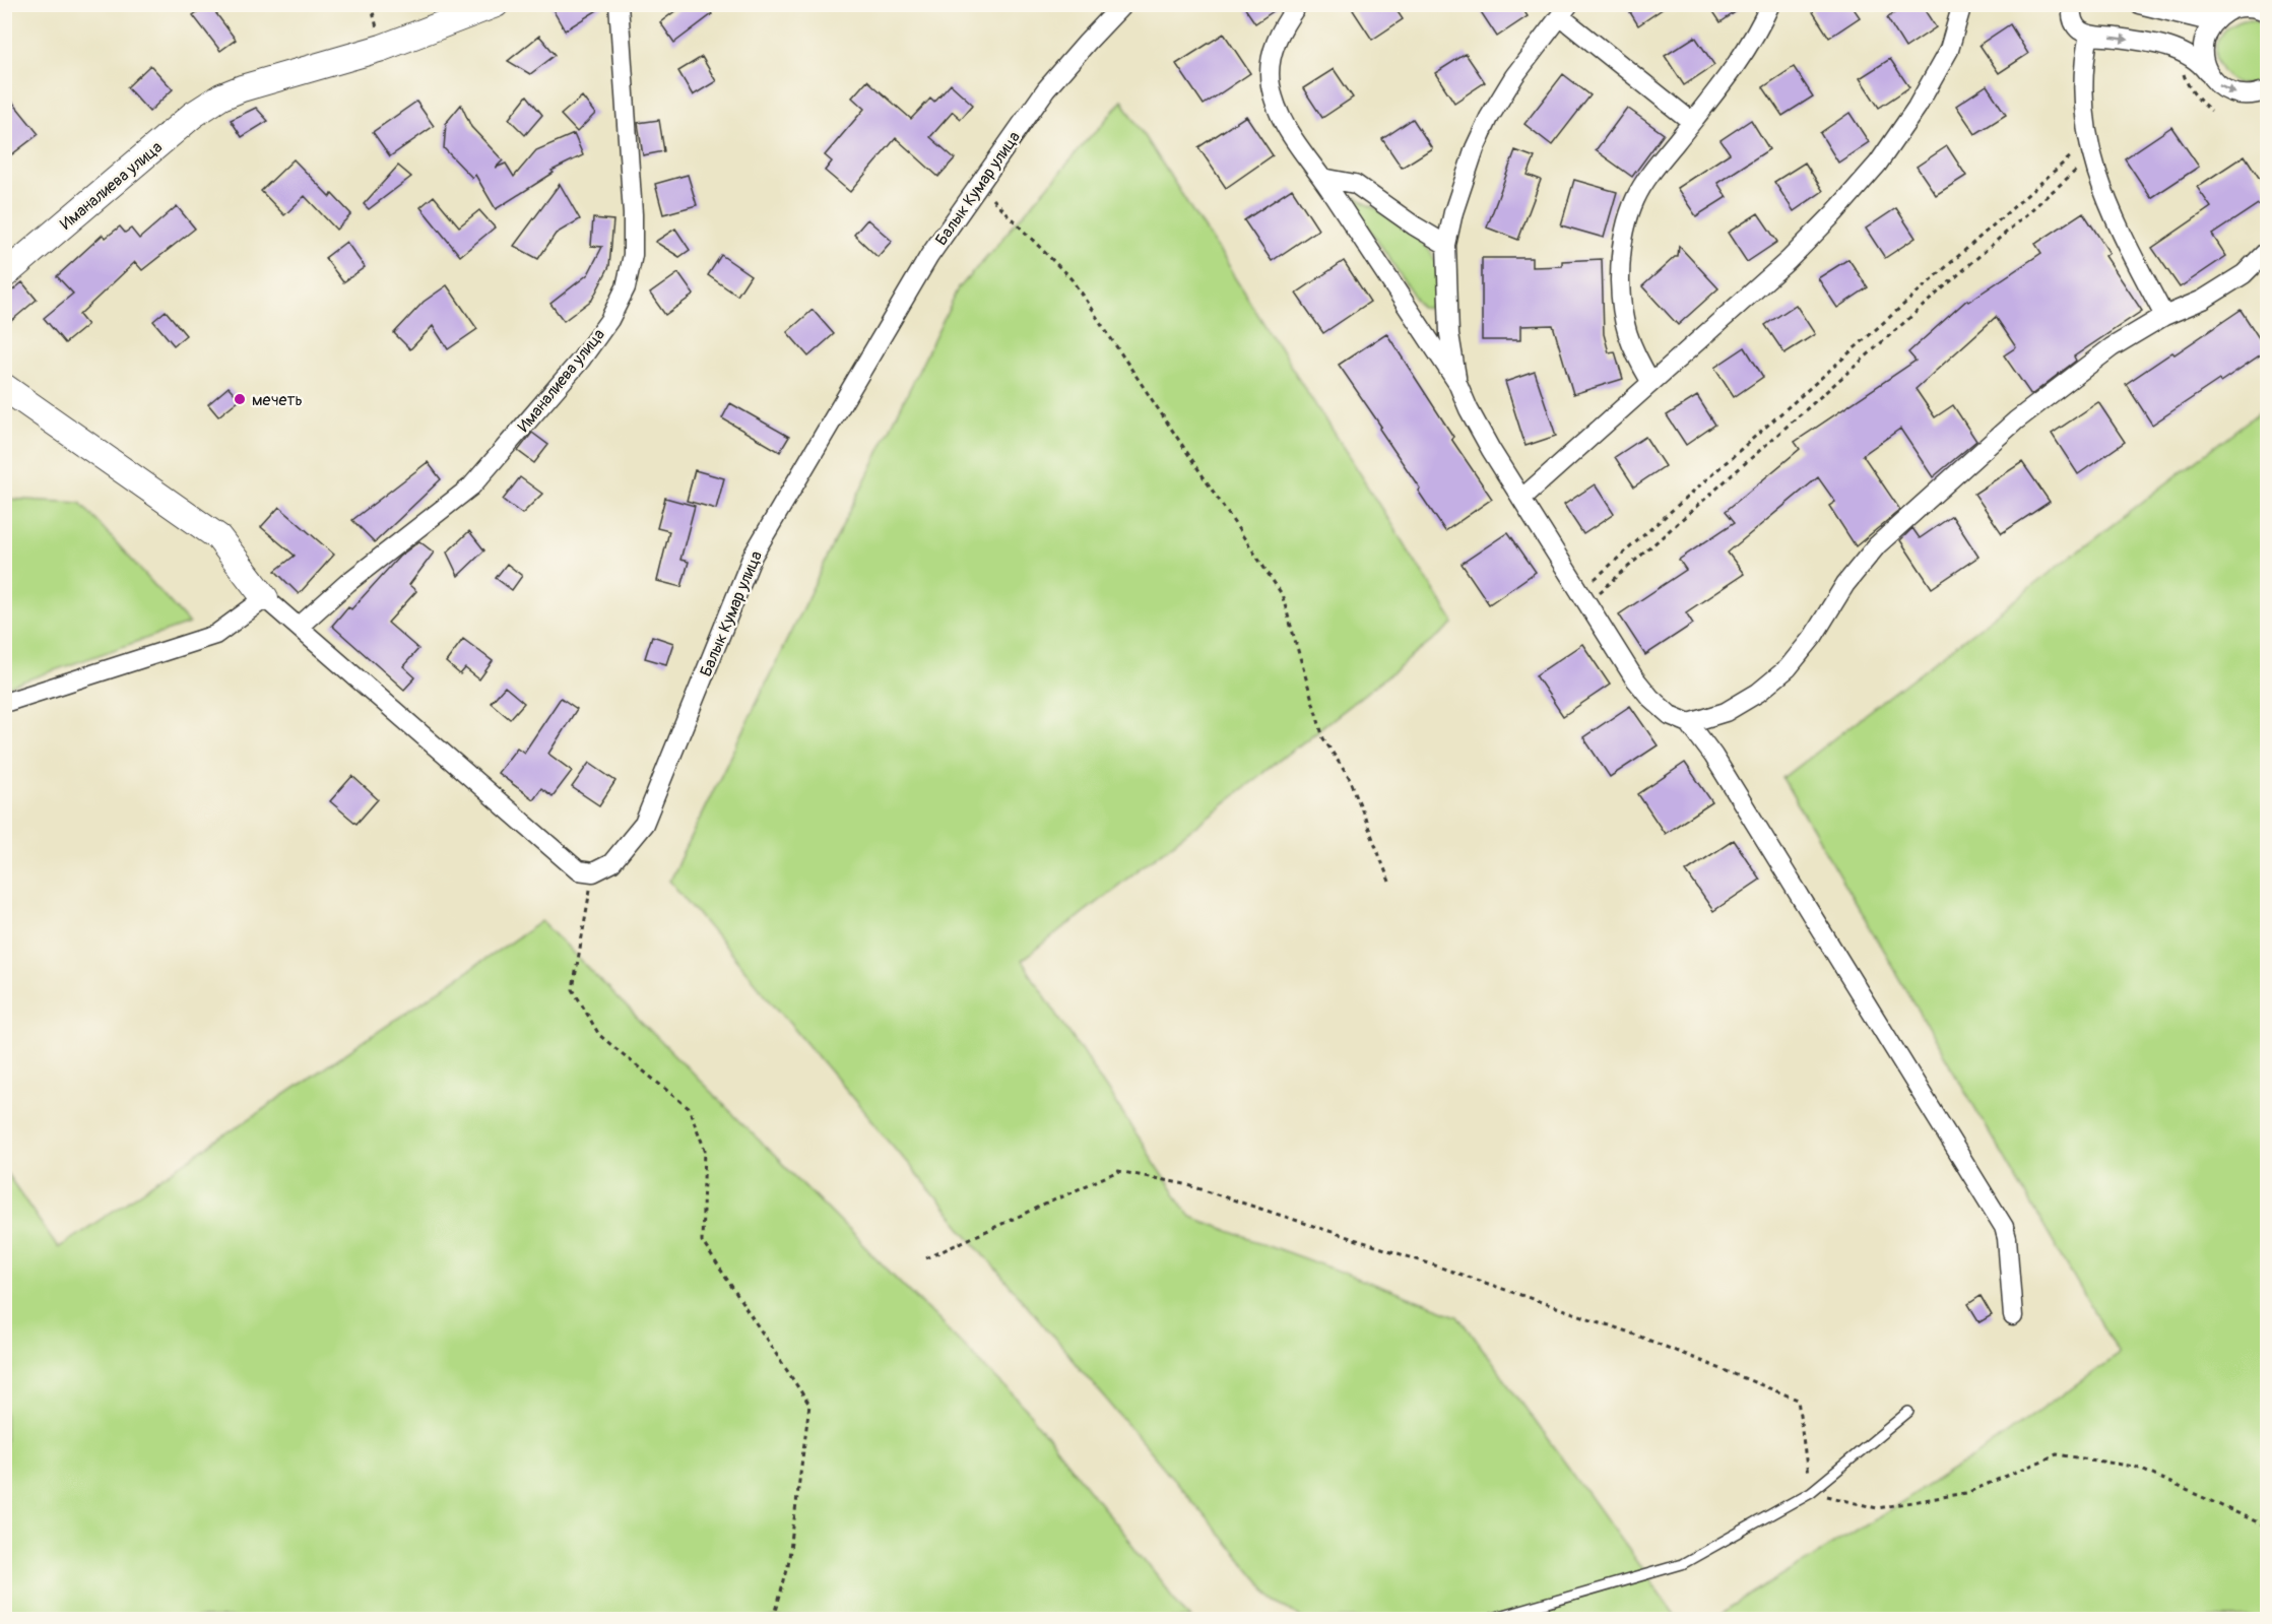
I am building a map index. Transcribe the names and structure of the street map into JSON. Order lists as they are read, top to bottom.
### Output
{
  "streets": {
    "street": ["Иманалиева улица", "Балык Кумар улица"]
  },
  "places": ["мечеть"]
}
